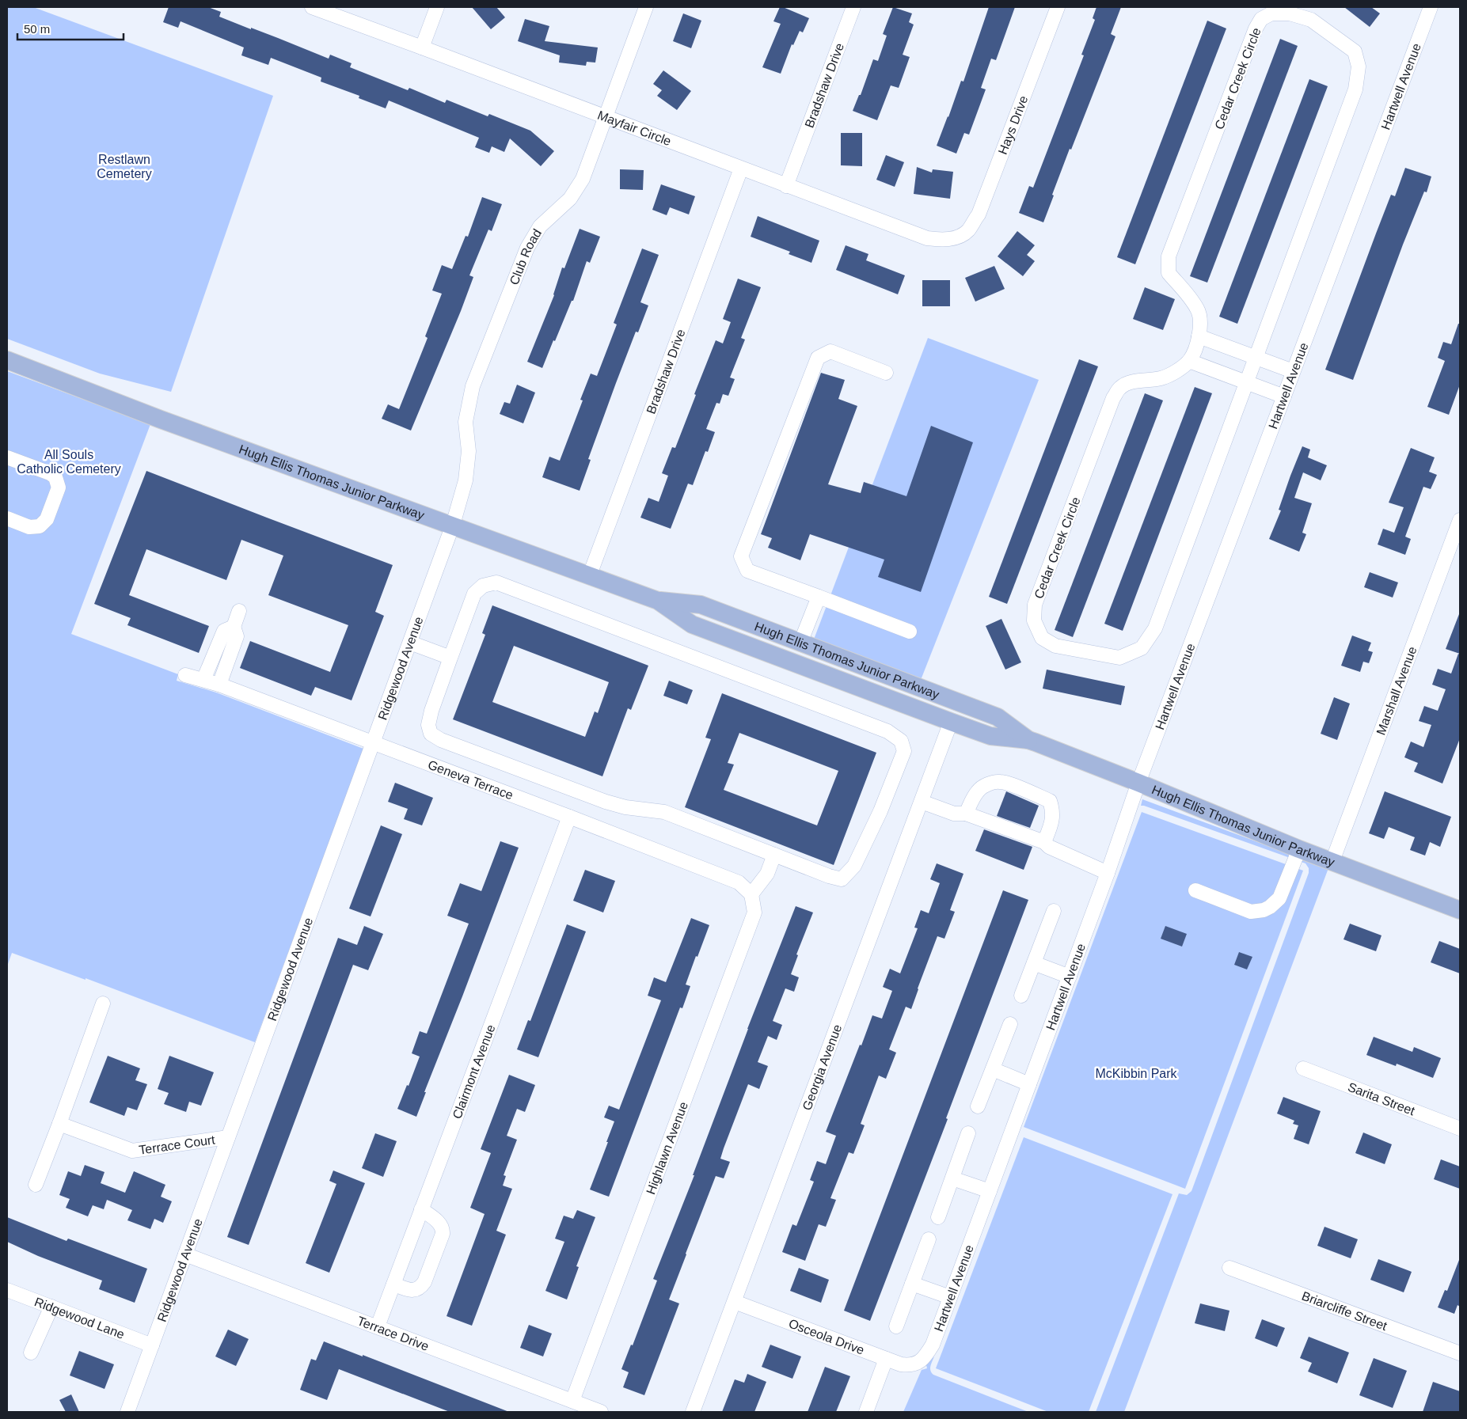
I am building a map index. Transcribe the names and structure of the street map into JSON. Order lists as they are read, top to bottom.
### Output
{
  "streets": {
    "main road": ["Hugh Ellis Thomas Junior Parkway"],
    "street": [
      "Cedar Creek Circle",
      "Bradshaw Drive",
      "Hartwell Avenue",
      "Hays Drive",
      "Mayfair Circle",
      "Club Road",
      "Ridgewood Avenue",
      "Marshall Avenue",
      "Geneva Terrace",
      "Georgia Avenue",
      "Clairmont Avenue",
      "Sarita Street",
      "Terrace Court",
      "Highlawn Avenue",
      "Briarcliffe Street",
      "Ridgewood Lane",
      "Terrace Drive",
      "Osceola Drive"
    ]
  },
  "crossings": [
    ["Bradshaw Drive", "Mayfair Circle"],
    ["Bradshaw Drive", "Hugh Ellis Thomas Junior Parkway"],
    ["Hartwell Avenue", "Hugh Ellis Thomas Junior Parkway"],
    ["Hartwell Avenue", "Osceola Drive"],
    ["Hays Drive", "Mayfair Circle"],
    ["Mayfair Circle", "Club Road"],
    ["Club Road", "Hugh Ellis Thomas Junior Parkway"],
    ["Club Road", "Ridgewood Avenue"],
    ["Hugh Ellis Thomas Junior Parkway", "Ridgewood Avenue"],
    ["Hugh Ellis Thomas Junior Parkway", "Marshall Avenue"],
    ["Hugh Ellis Thomas Junior Parkway", "Georgia Avenue"],
    ["Ridgewood Avenue", "Geneva Terrace"],
    ["Ridgewood Avenue", "Terrace Court"],
    ["Ridgewood Avenue", "Ridgewood Lane"],
    ["Ridgewood Avenue", "Terrace Drive"],
    ["Geneva Terrace", "Clairmont Avenue"],
    ["Geneva Terrace", "Highlawn Avenue"],
    ["Georgia Avenue", "Osceola Drive"],
    ["Clairmont Avenue", "Terrace Drive"],
    ["Highlawn Avenue", "Terrace Drive"]
  ],
  "parks": ["Restlawn Cemetery", "All Souls Catholic Cemetery", "McKibbin Park"],
  "scale_bar": "50 m"
}
